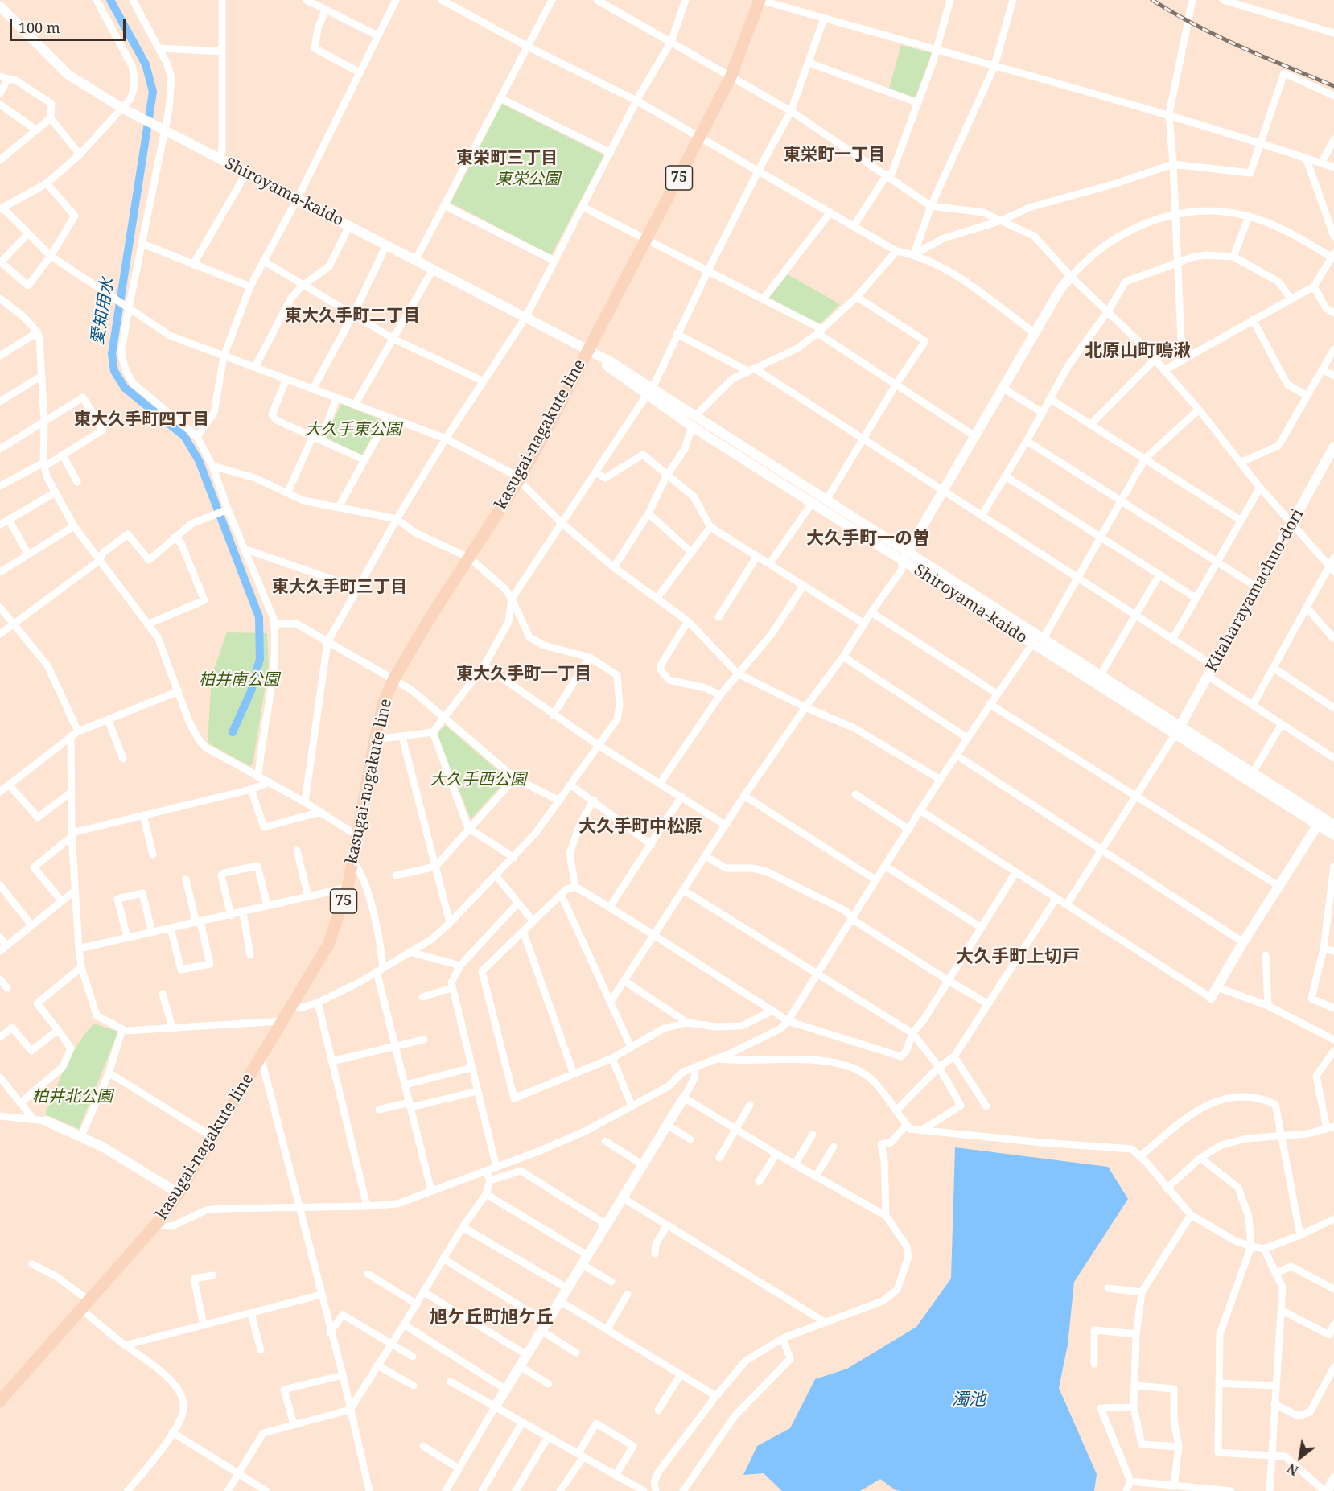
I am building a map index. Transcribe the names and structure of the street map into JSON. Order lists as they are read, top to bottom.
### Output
{
  "streets": {
    "main road": ["75", "kasugai-nagakute line"],
    "street": ["Shiroyama-kaido", "Kitaharayamachuo-dori"]
  },
  "crossings": [
    ["Shiroyama-kaido", "kasugai-nagakute line"],
    ["Shiroyama-kaido", "Kitaharayamachuo-dori"]
  ],
  "districts": [
    "東栄町一丁目",
    "東栄町三丁目",
    "東大久手町二丁目",
    "北原山町鳴湫",
    "東大久手町四丁目",
    "大久手町一の曽",
    "東大久手町三丁目",
    "東大久手町一丁目",
    "大久手町中松原",
    "大久手町上切戸",
    "旭ケ丘町旭ケ丘"
  ],
  "water": ["愛知用水", "濁池"],
  "parks": [
    "東栄公園",
    "大久手東公園",
    "柏井南公園",
    "大久手西公園",
    "柏井北公園"
  ],
  "scale_bar": "100 m",
  "north": "bottom left"
}
